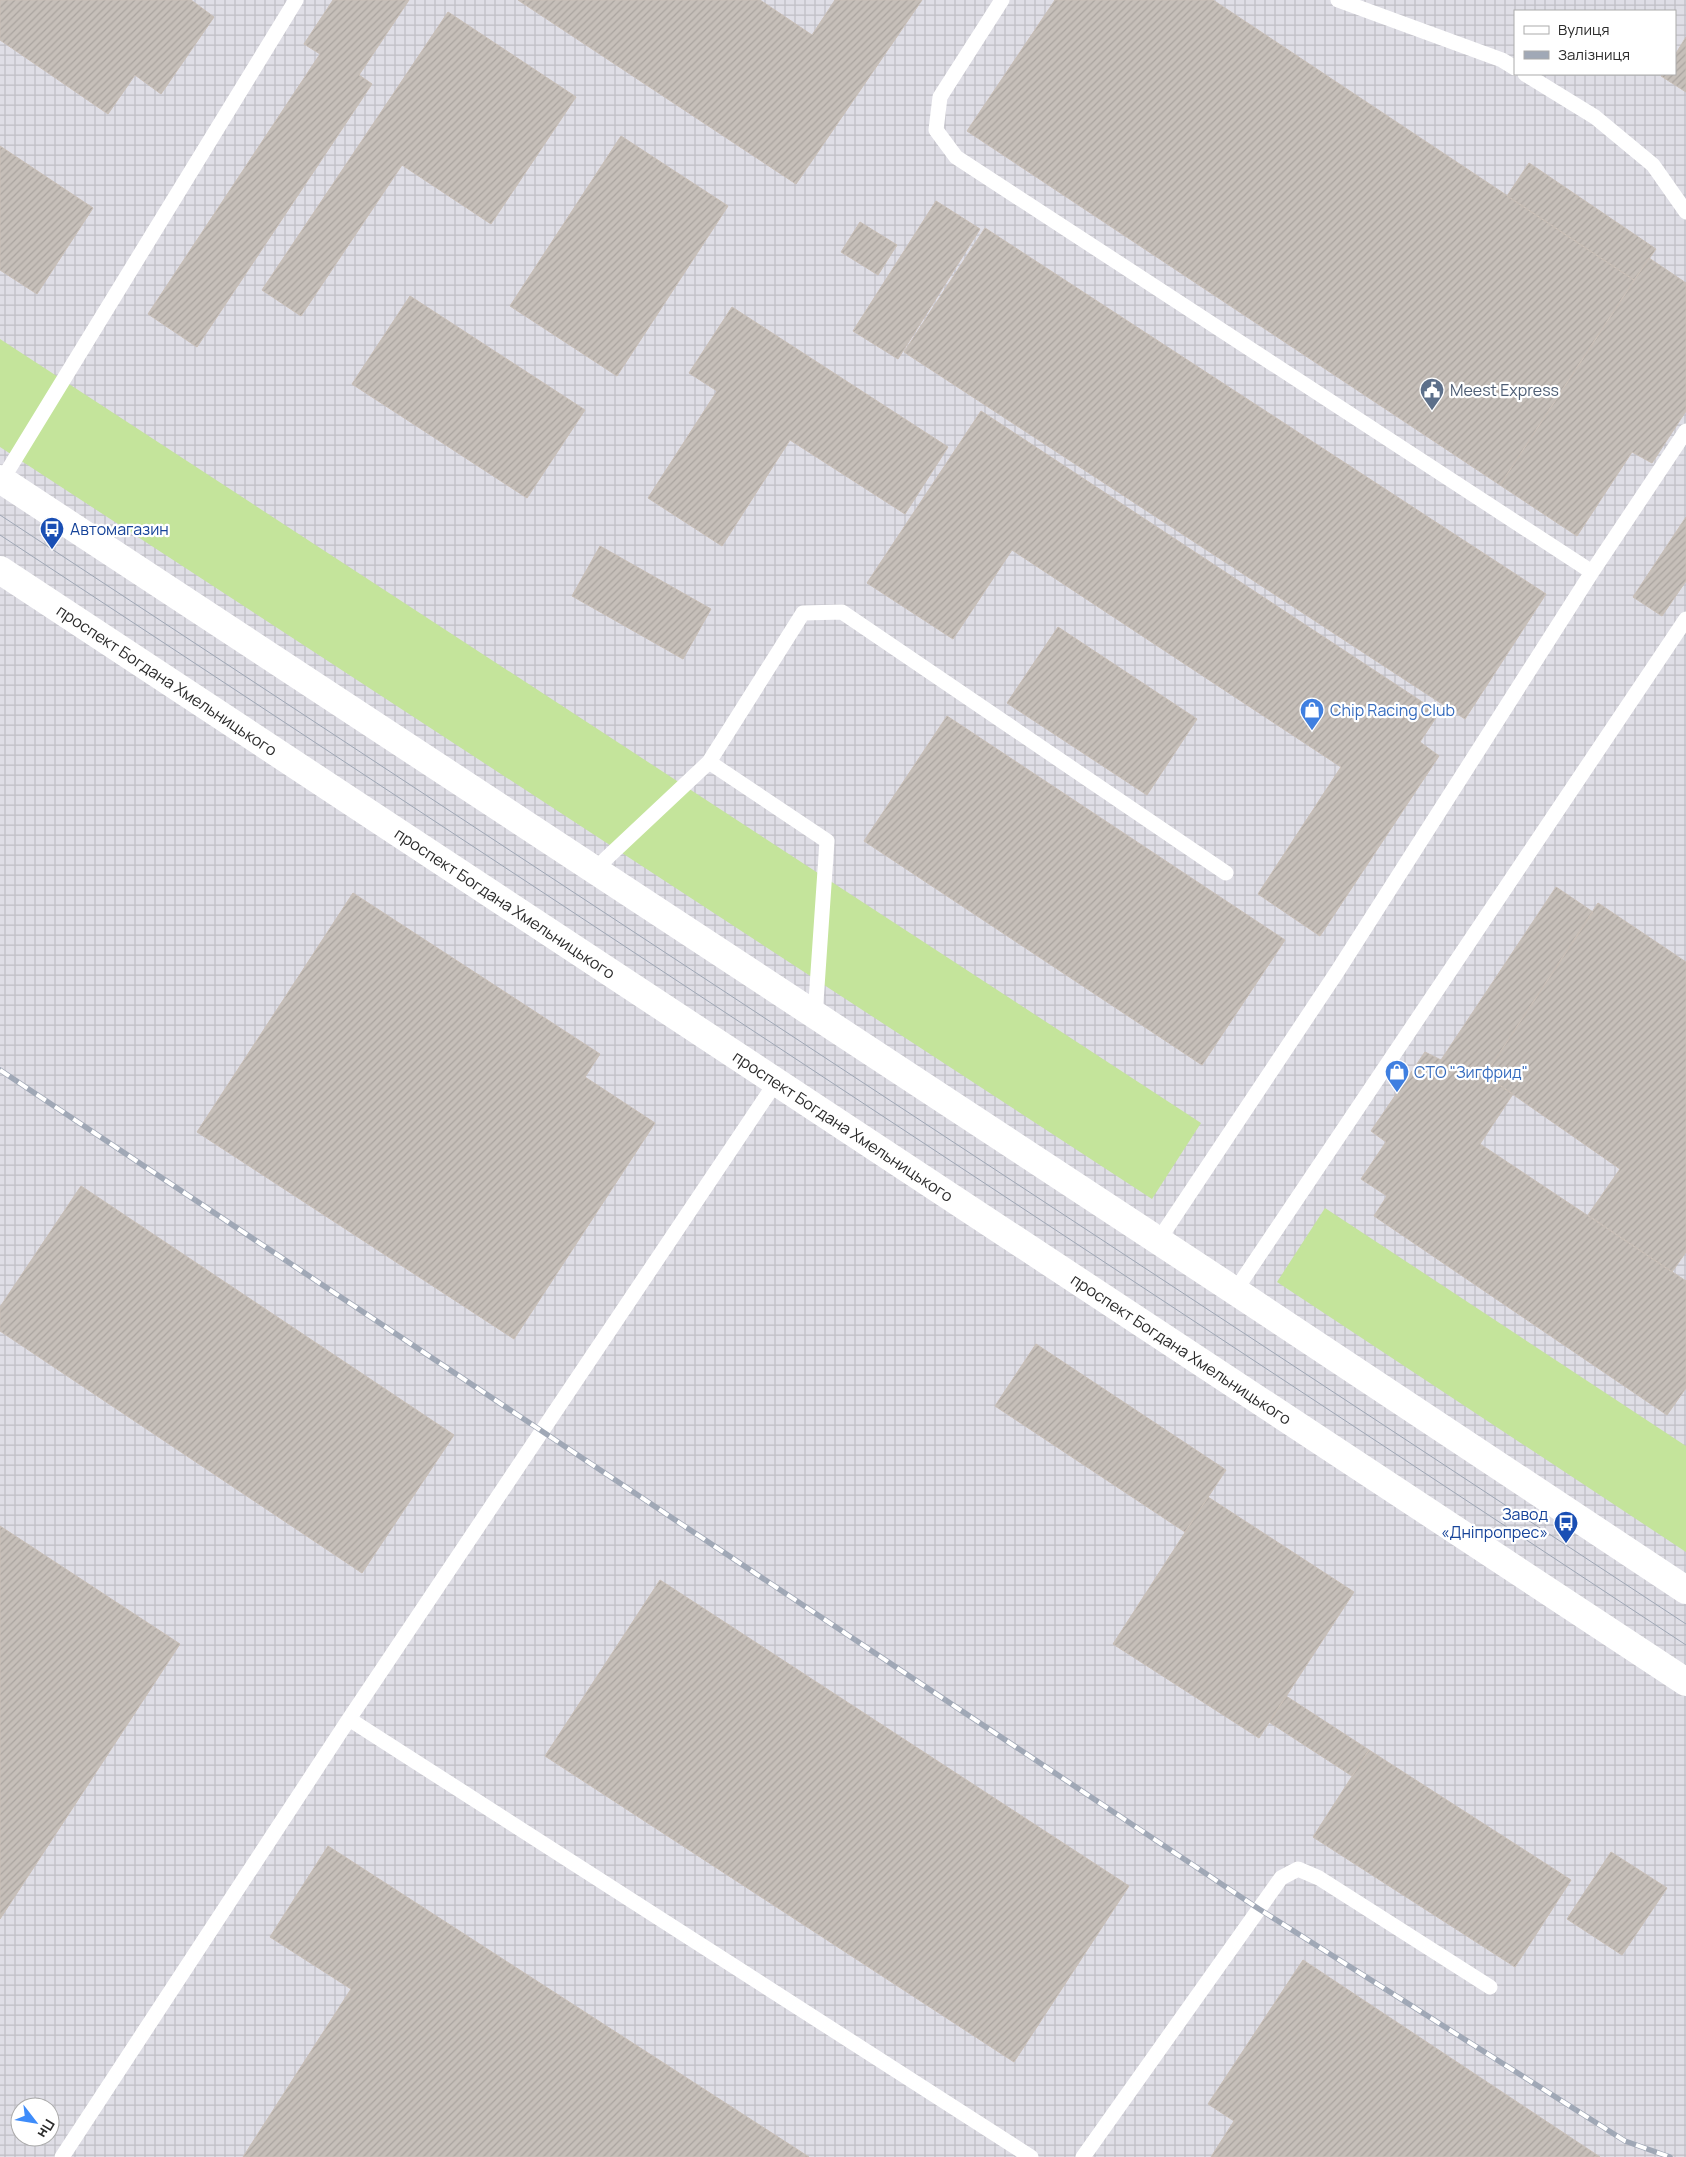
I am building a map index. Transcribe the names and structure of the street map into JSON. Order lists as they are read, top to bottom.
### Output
{
  "streets": {
    "main road": ["проспект Богдана Хмельницького"]
  },
  "places": {
    "public building": ["Meest Express"],
    "bus stop": ["Автомагазин", "Завод «Дніпропрес»"],
    "shop": ["Chip Racing Club", "СТО \"Зигфрид\""]
  },
  "legend": ["Вулиця", "Залізниця"],
  "north": "bottom right"
}
